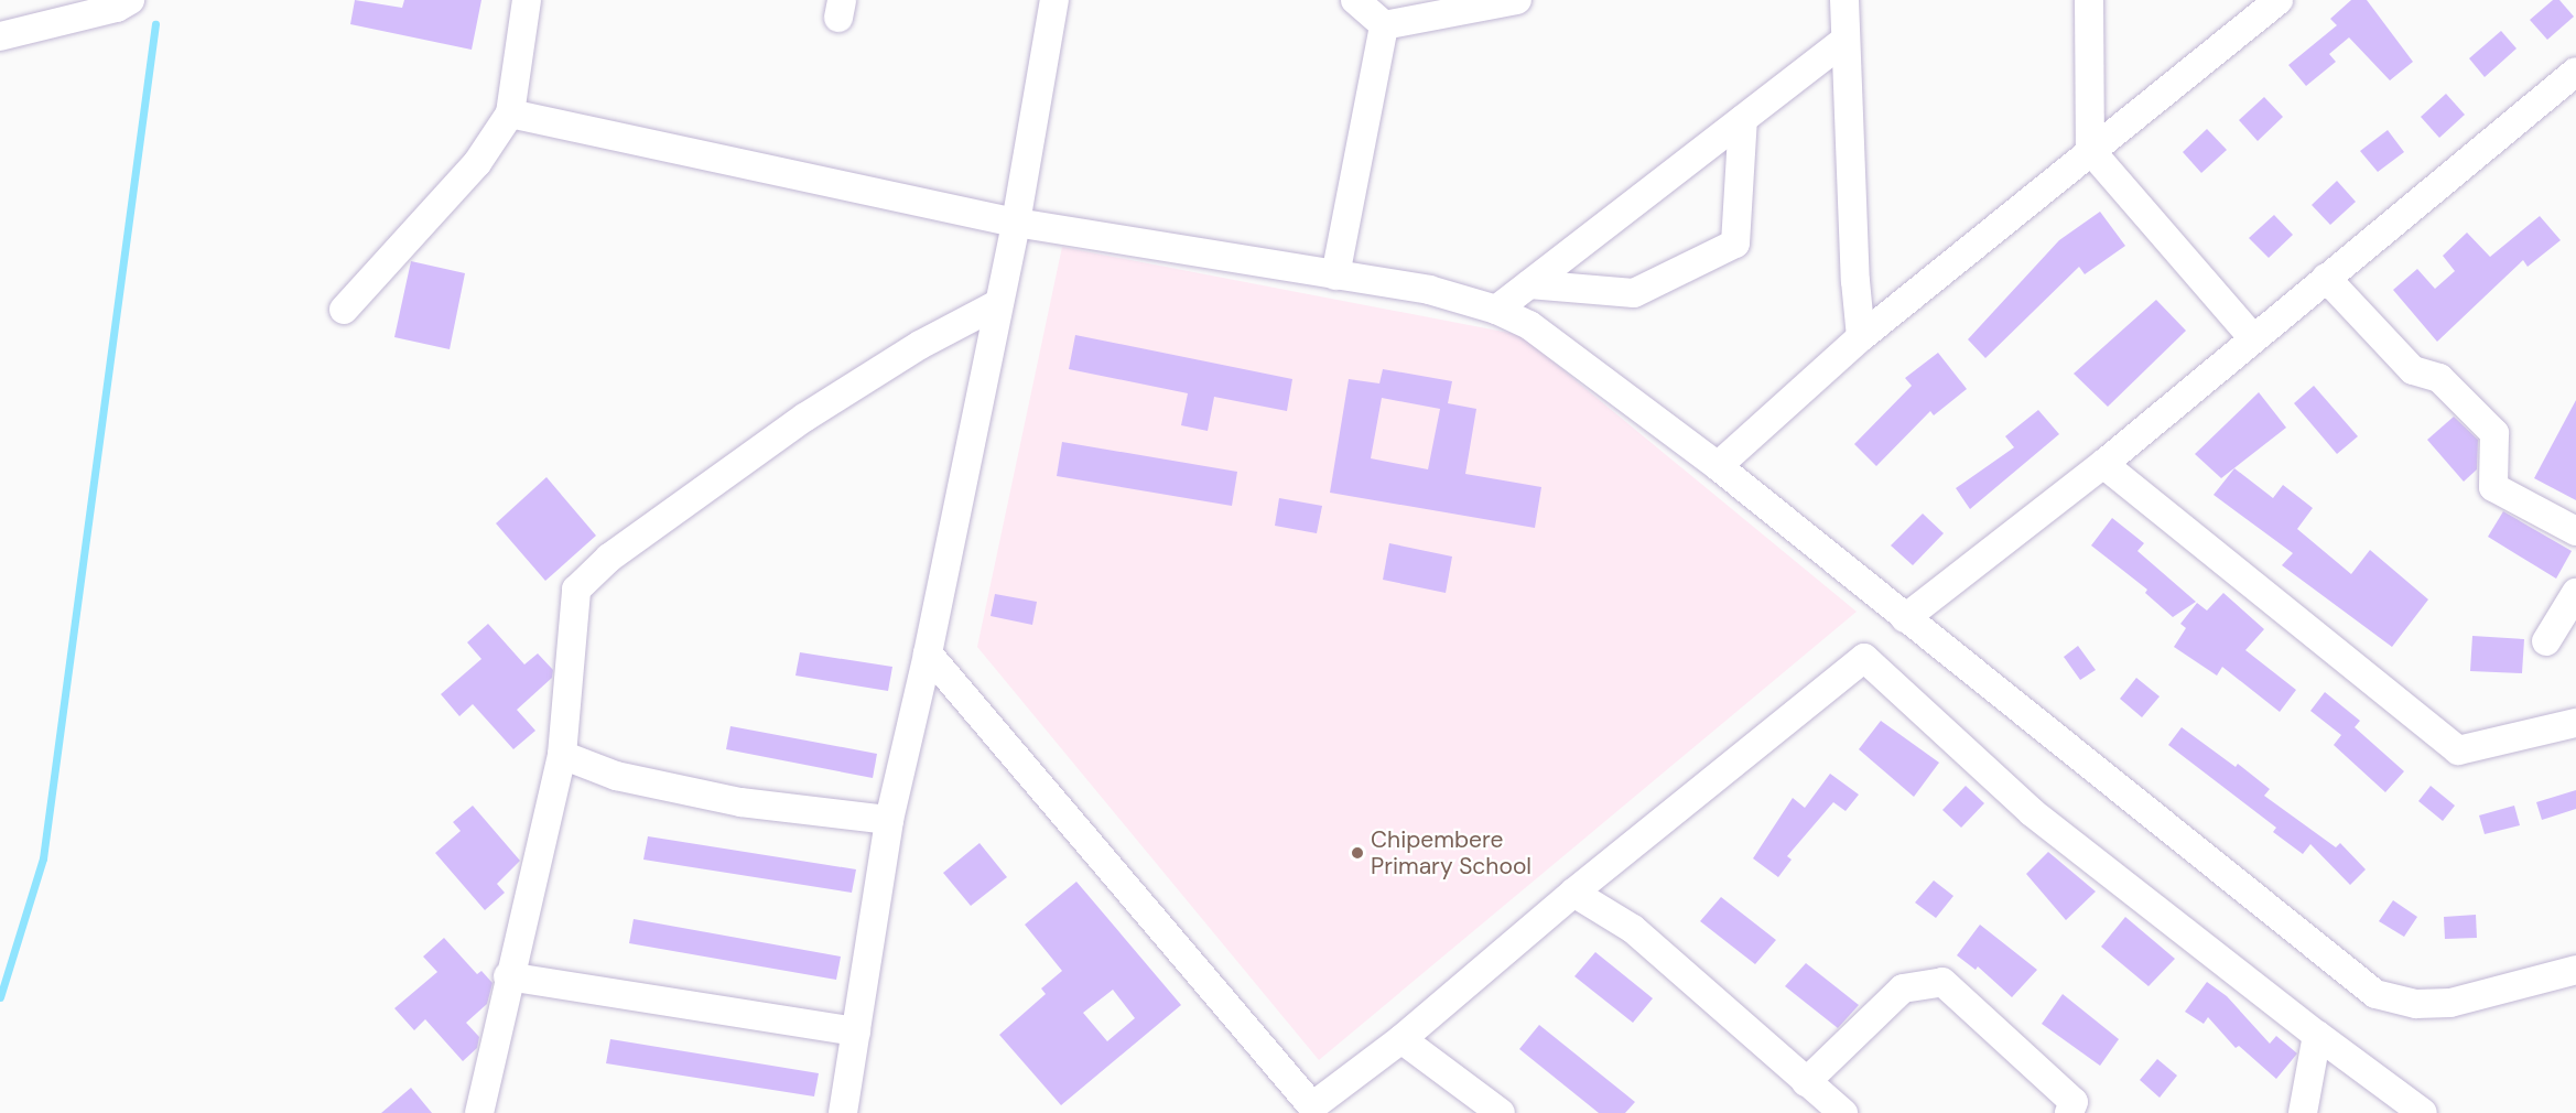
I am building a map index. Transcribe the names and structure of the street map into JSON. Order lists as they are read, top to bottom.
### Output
{
  "places": ["Chipembere Primary School"]
}
